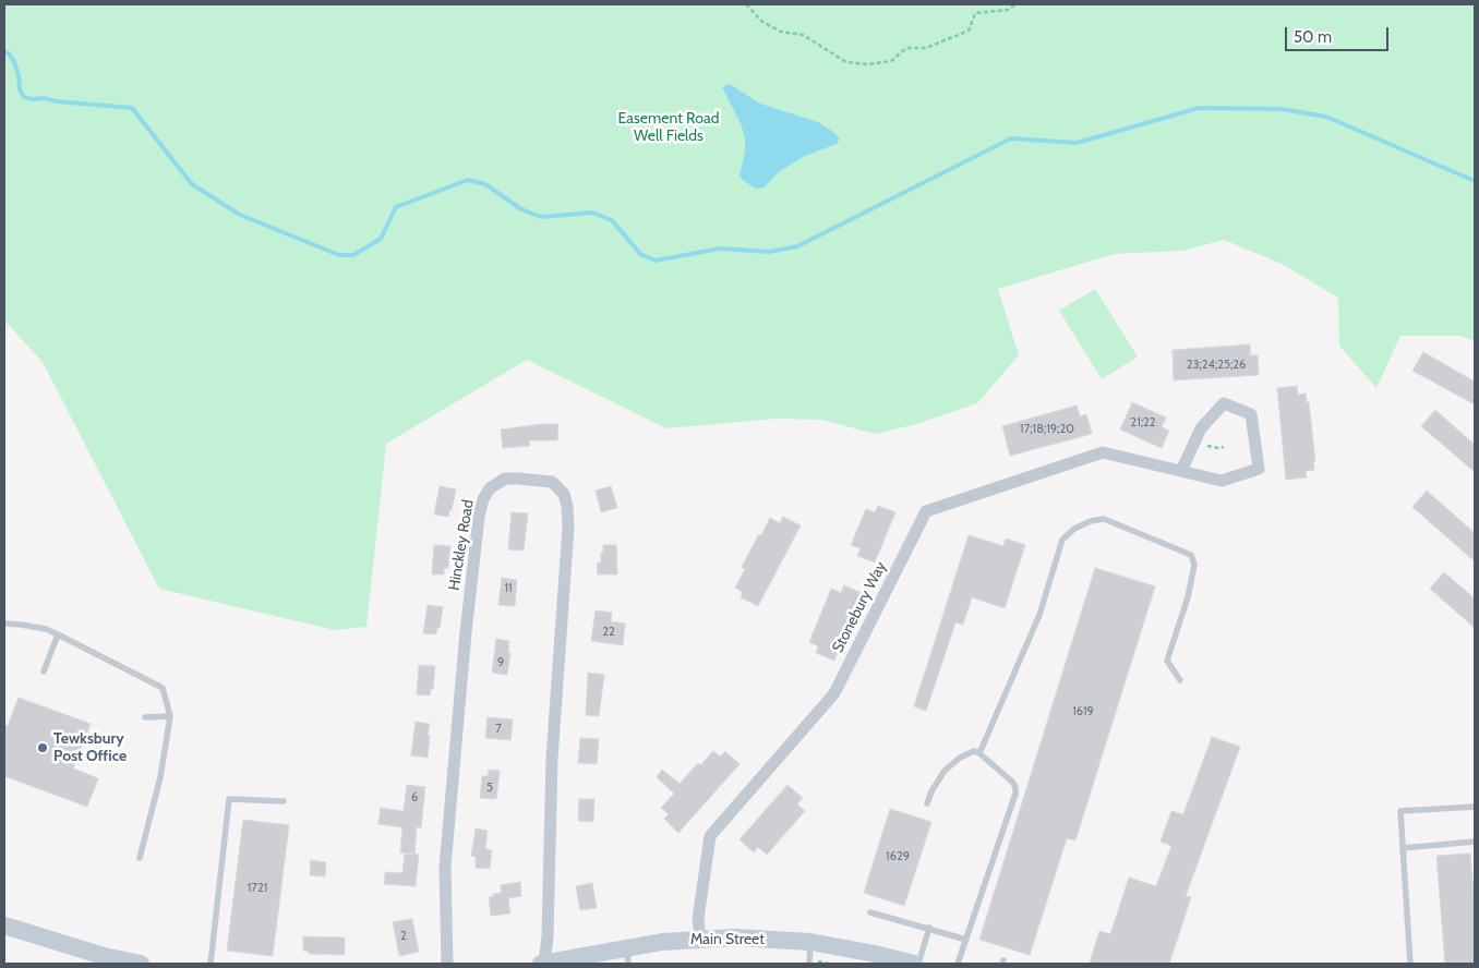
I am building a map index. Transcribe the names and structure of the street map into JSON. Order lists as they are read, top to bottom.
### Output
{
  "streets": {
    "main road": ["Main Street"],
    "street": ["Hinckley Road", "Stonebury Way"]
  },
  "crossings": [
    ["Hinckley Road", "Main Street"],
    ["Stonebury Way", "Main Street"]
  ],
  "parks": ["Easement Road Well Fields"],
  "places": ["Tewksbury Post Office"],
  "house_numbers": [
    "23;24;25;26",
    "21;22",
    "17;18;19;20",
    "11",
    "22",
    "9",
    "1619",
    "7",
    "5",
    "6",
    "1629",
    "1721",
    "2"
  ],
  "scale_bar": "50 m"
}
